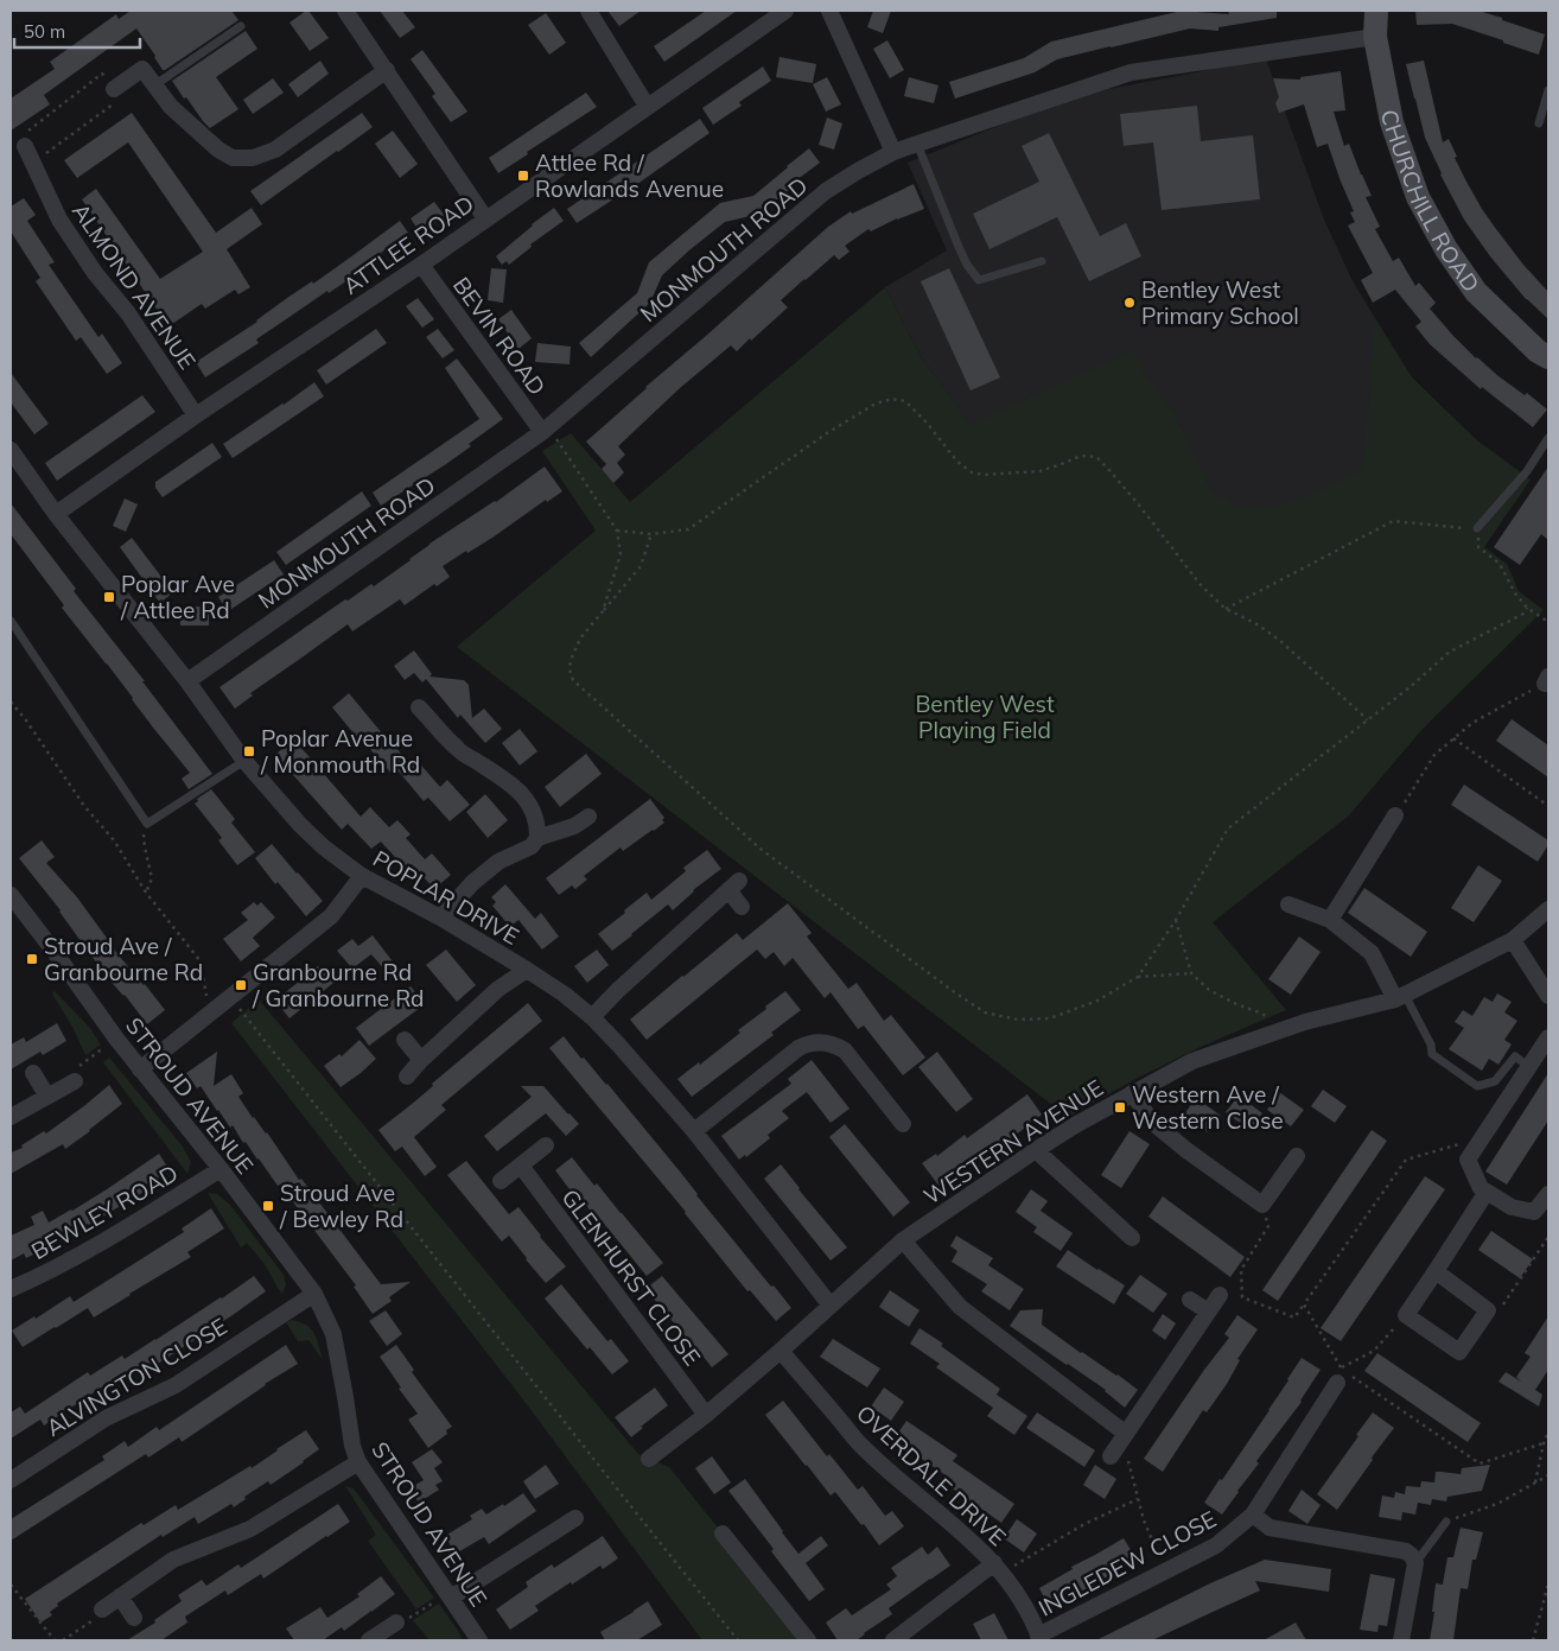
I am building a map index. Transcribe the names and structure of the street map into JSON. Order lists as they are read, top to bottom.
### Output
{
  "streets": {
    "street": [
      "CHURCHILL ROAD",
      "ATTLEE ROAD",
      "MONMOUTH ROAD",
      "ALMOND AVENUE",
      "BEVIN ROAD",
      "POPLAR DRIVE",
      "STROUD AVENUE",
      "WESTERN AVENUE",
      "BEWLEY ROAD",
      "GLENHURST CLOSE",
      "ALVINGTON CLOSE",
      "OVERDALE DRIVE",
      "INGLEDEW CLOSE"
    ]
  },
  "crossings": [
    ["CHURCHILL ROAD", "MONMOUTH ROAD"],
    ["ATTLEE ROAD", "ALMOND AVENUE"],
    ["ATTLEE ROAD", "BEVIN ROAD"],
    ["ATTLEE ROAD", "POPLAR DRIVE"],
    ["MONMOUTH ROAD", "BEVIN ROAD"],
    ["MONMOUTH ROAD", "POPLAR DRIVE"],
    ["POPLAR DRIVE", "WESTERN AVENUE"],
    ["STROUD AVENUE", "BEWLEY ROAD"],
    ["STROUD AVENUE", "ALVINGTON CLOSE"],
    ["WESTERN AVENUE", "GLENHURST CLOSE"],
    ["WESTERN AVENUE", "OVERDALE DRIVE"],
    ["OVERDALE DRIVE", "INGLEDEW CLOSE"]
  ],
  "parks": ["Bentley West Playing Field"],
  "places": {
    "transit": [
      "Attlee Rd / Rowlands Avenue",
      "Poplar Ave / Attlee Rd",
      "Poplar Avenue / Monmouth Rd",
      "Stroud Ave / Granbourne Rd",
      "Granbourne Rd / Granbourne Rd",
      "Western Ave / Western Close",
      "Stroud Ave / Bewley Rd"
    ],
    "other": ["Bentley West Primary School"]
  },
  "scale_bar": "50 m"
}
